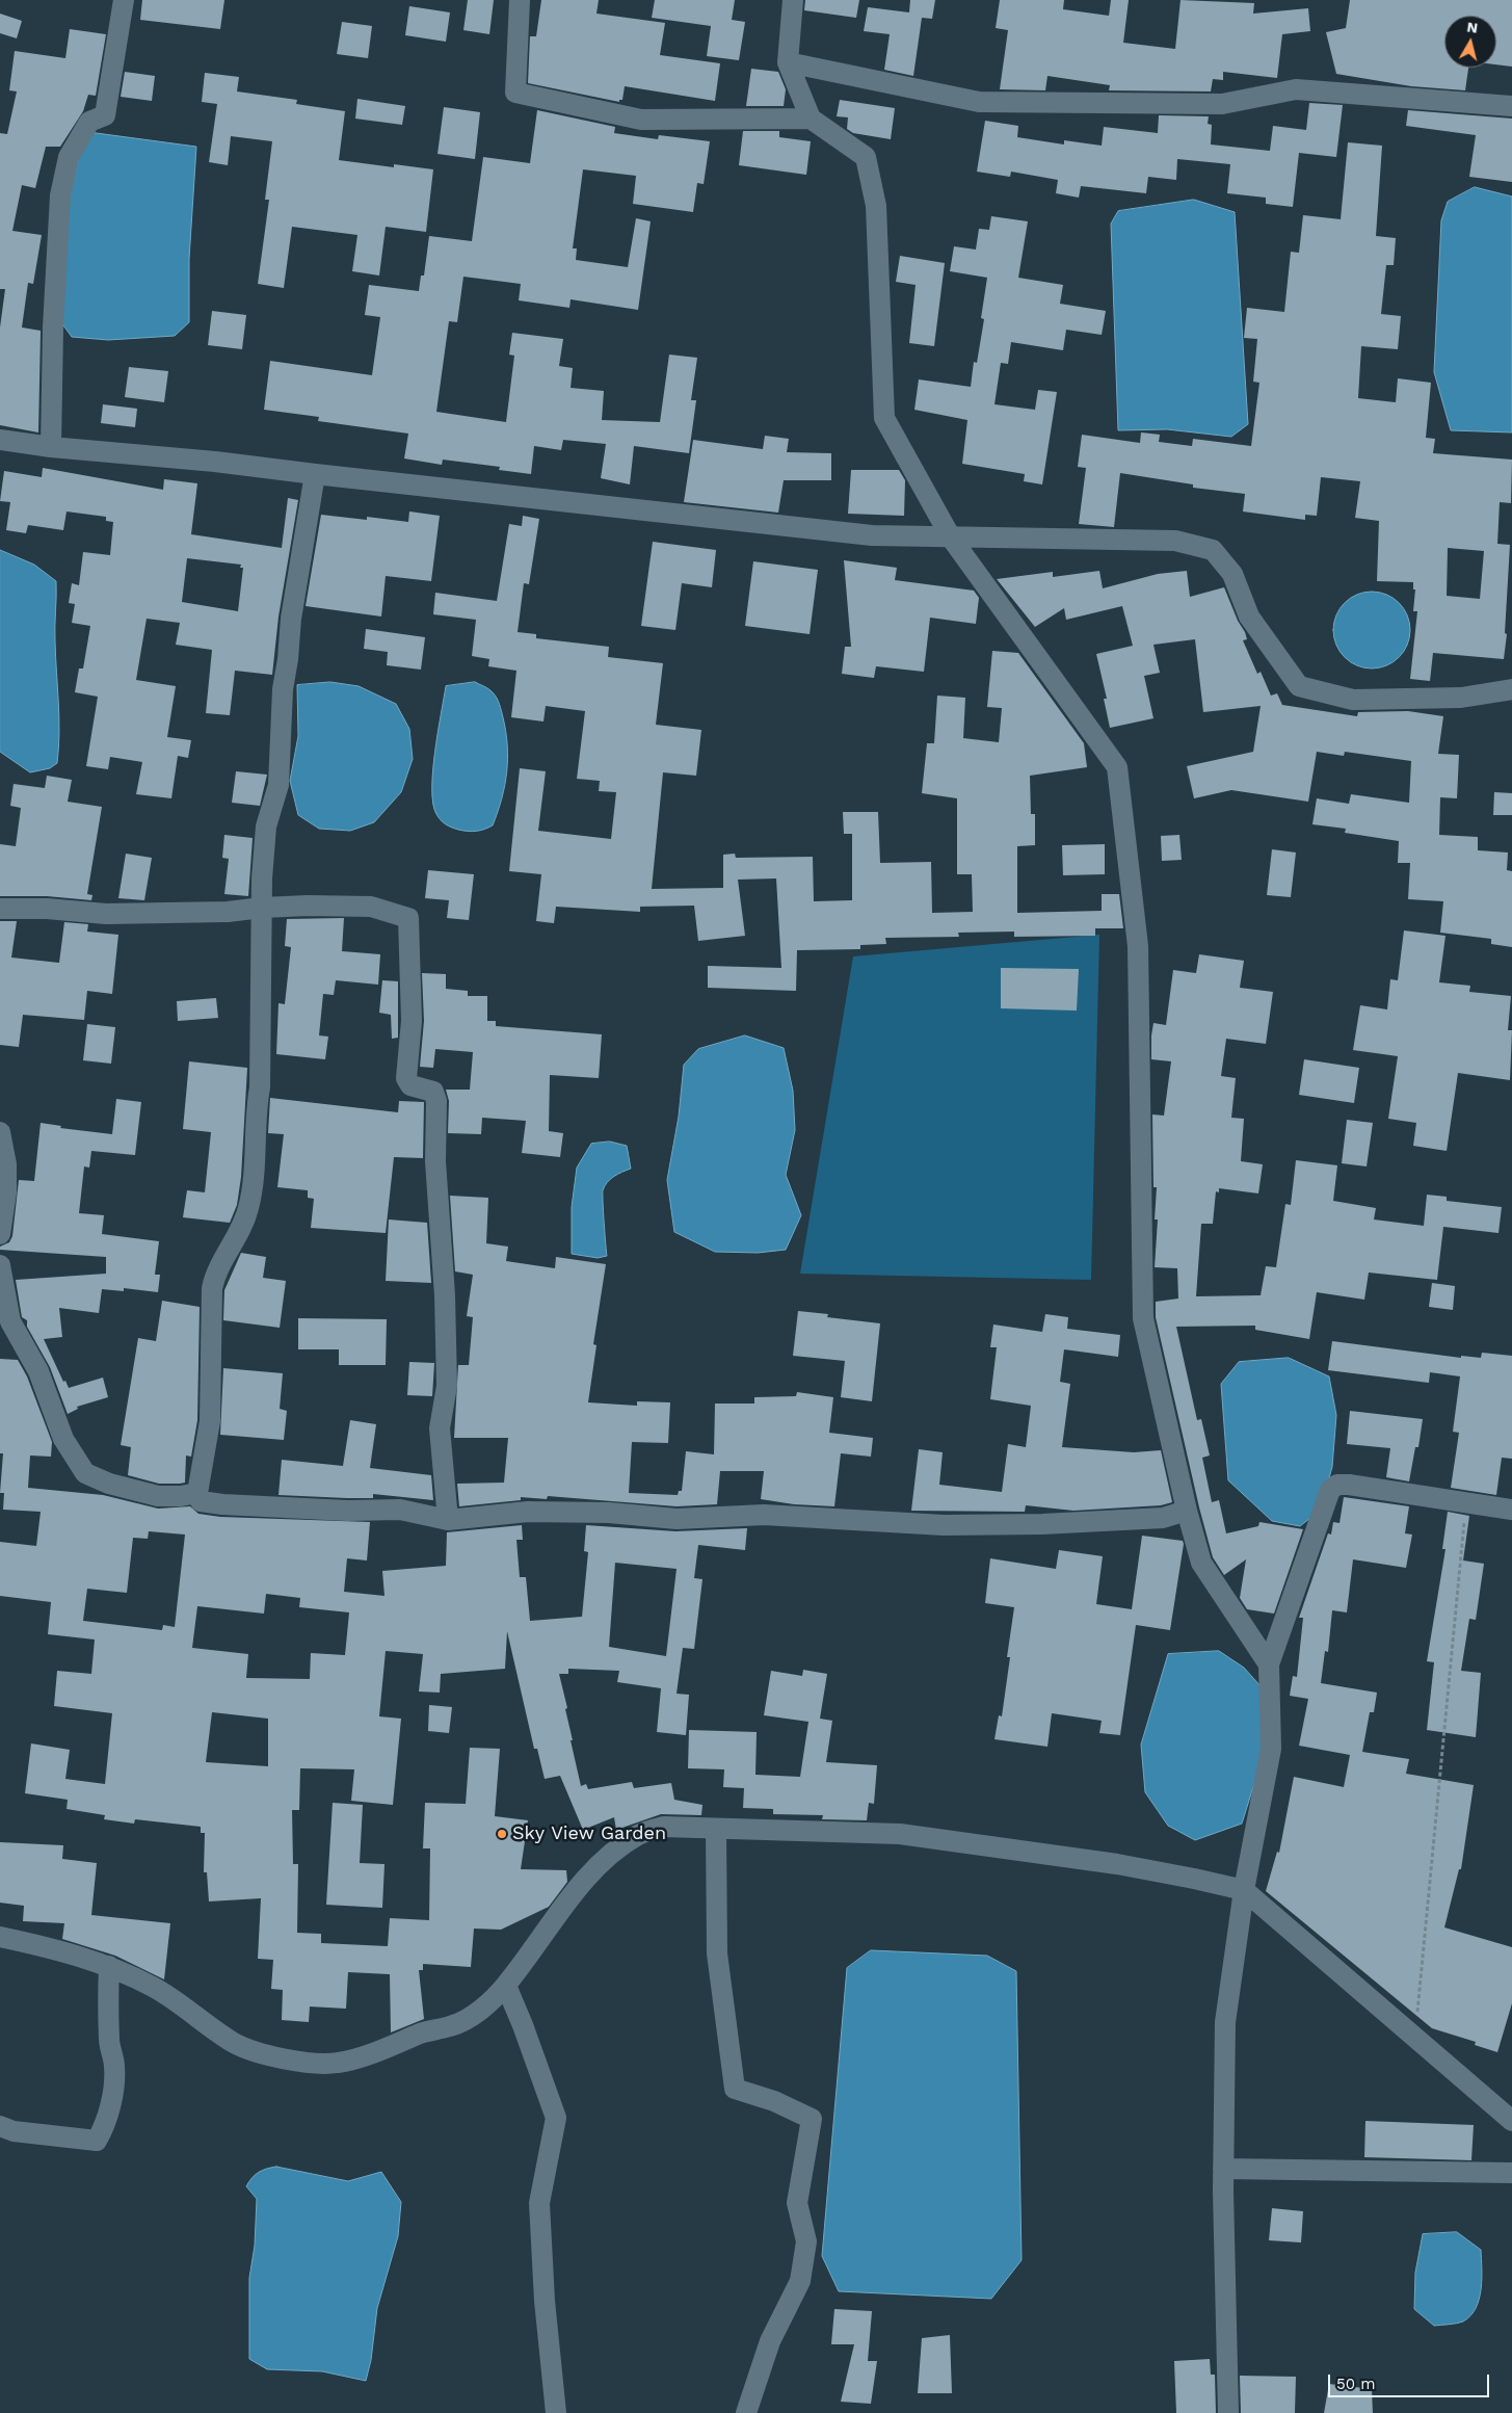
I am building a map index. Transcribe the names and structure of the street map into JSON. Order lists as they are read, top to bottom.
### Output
{
  "places": ["Sky View Garden"],
  "scale_bar": "50 m",
  "north": "top"
}
